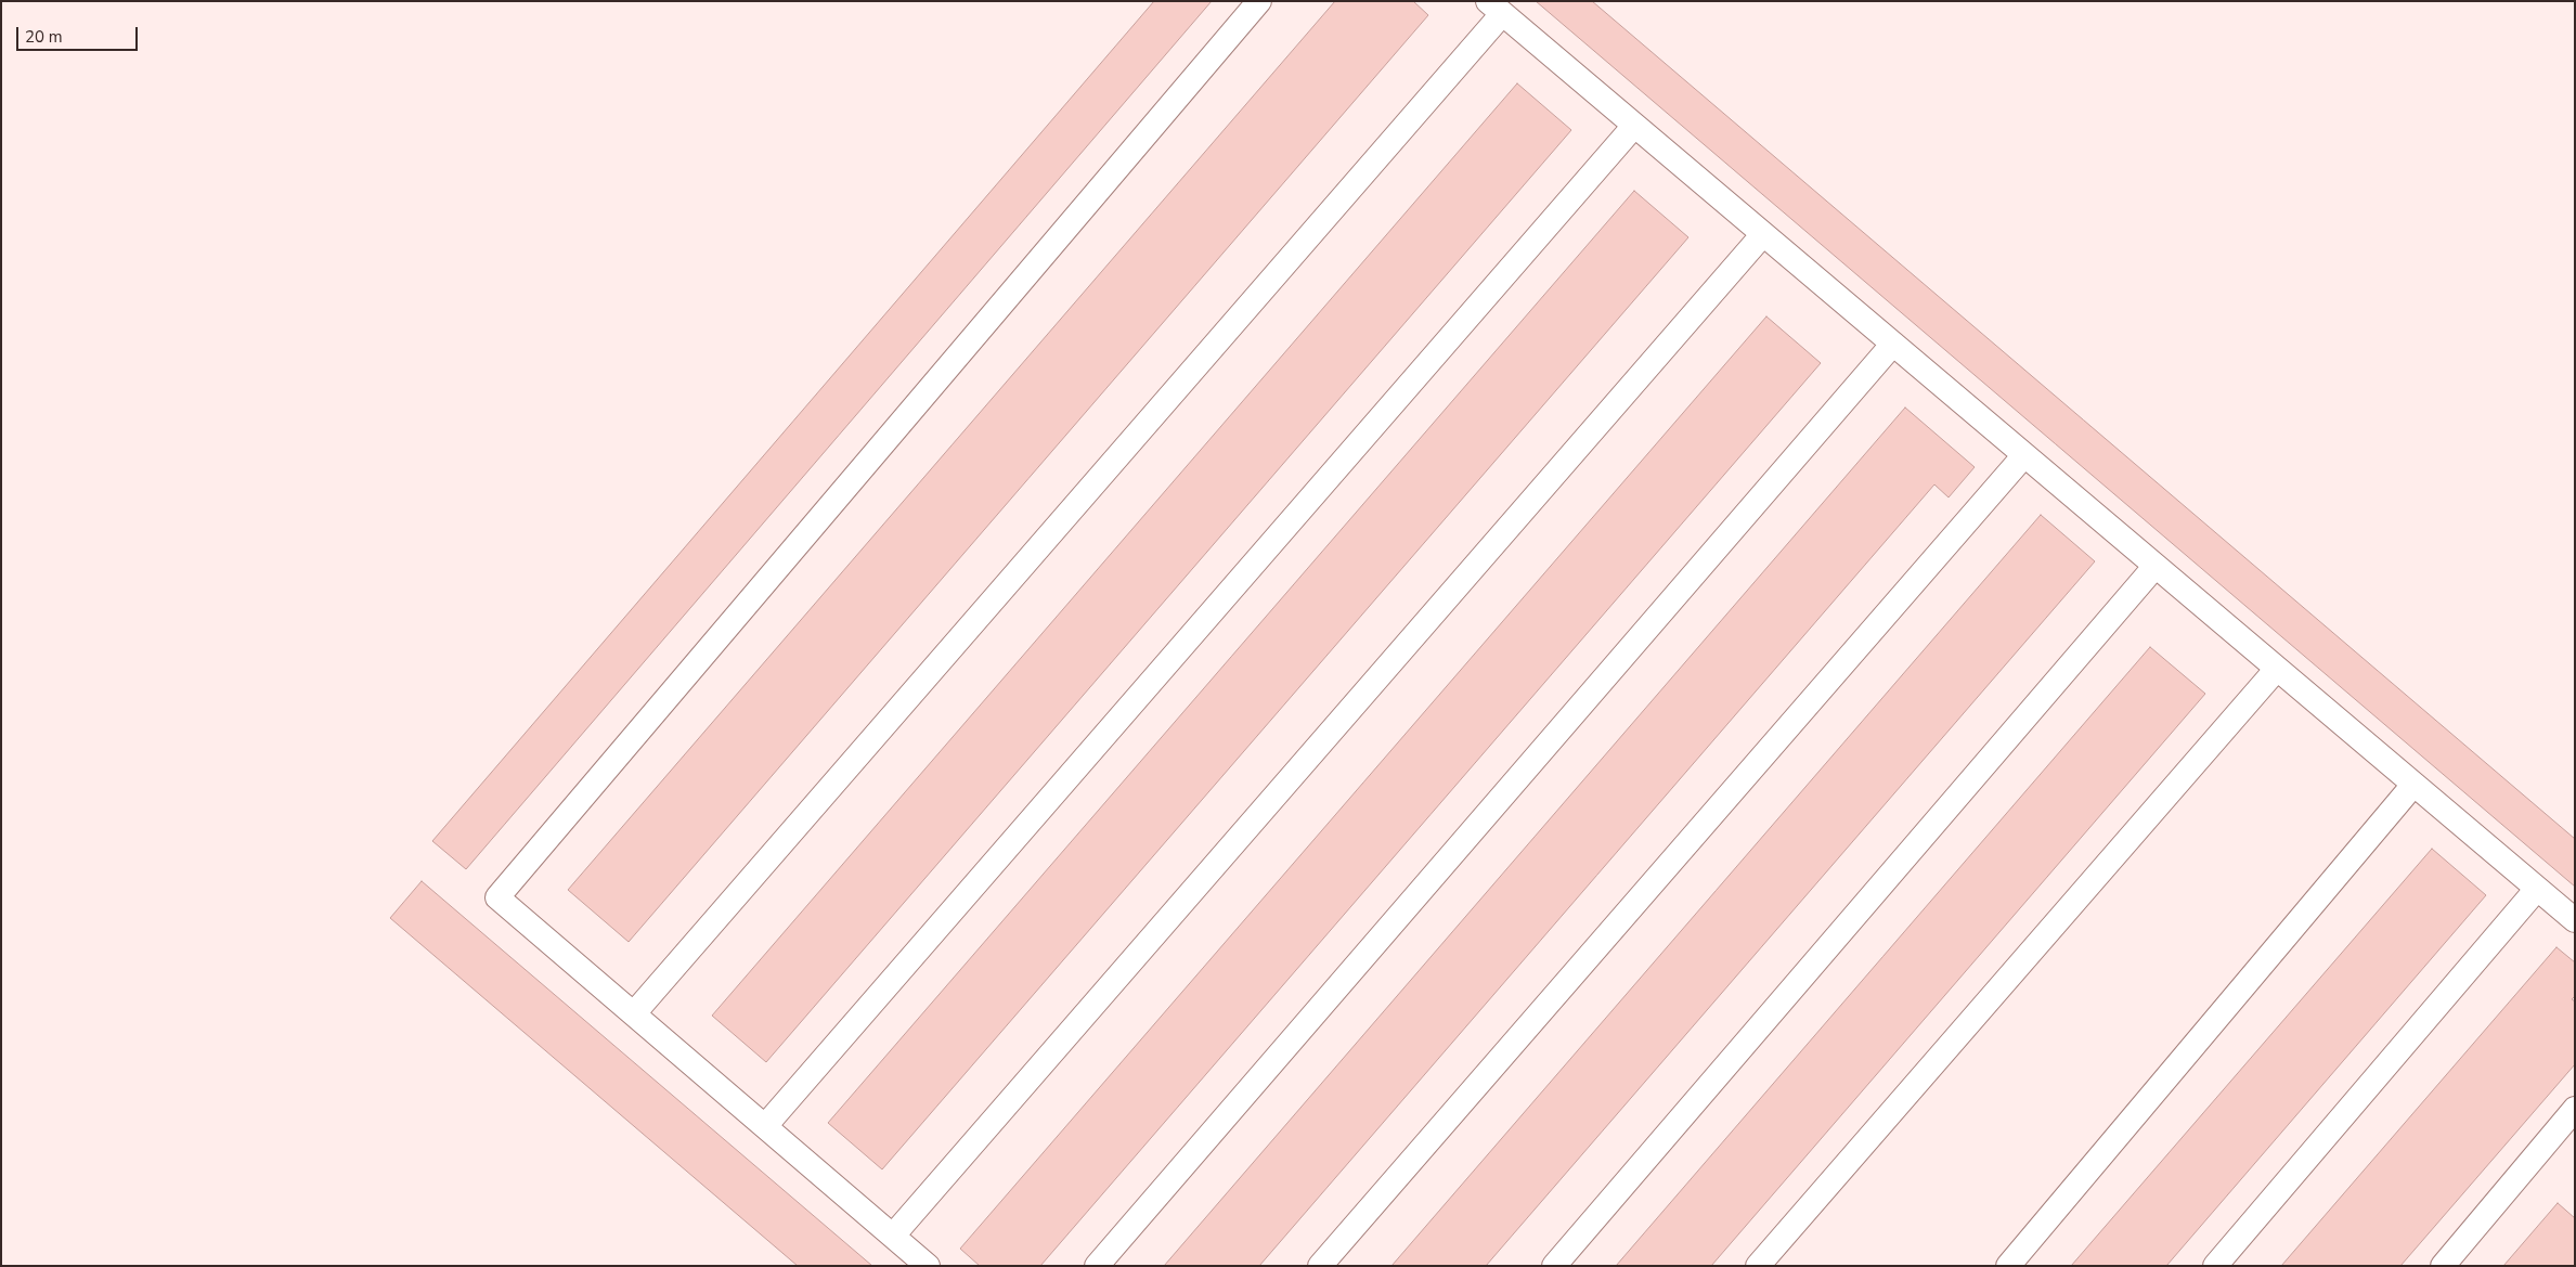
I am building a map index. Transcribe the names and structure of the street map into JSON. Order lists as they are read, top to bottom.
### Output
{
  "scale_bar": "20 m"
}
